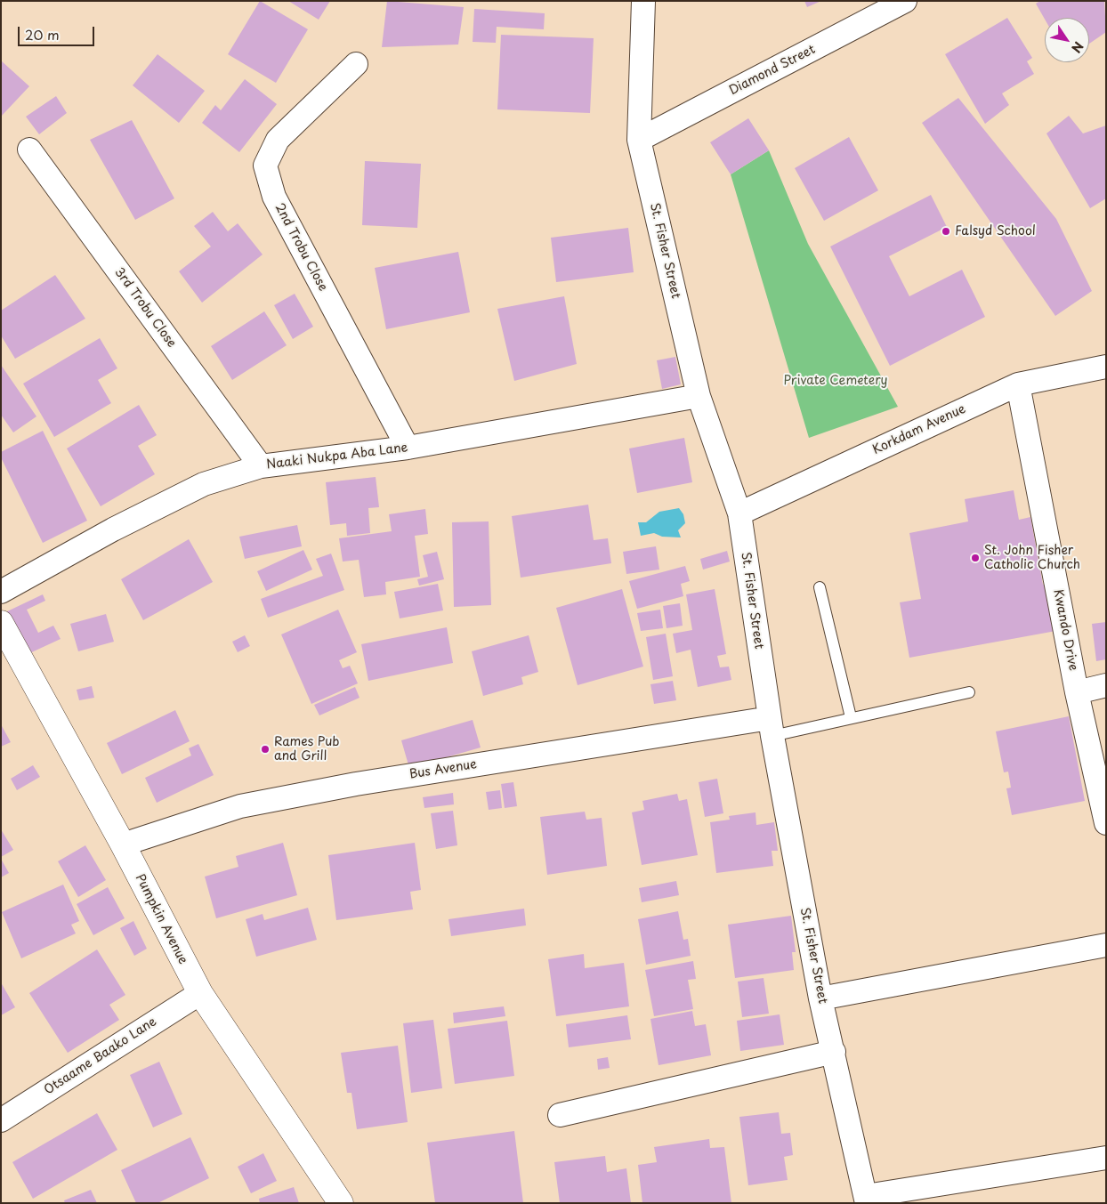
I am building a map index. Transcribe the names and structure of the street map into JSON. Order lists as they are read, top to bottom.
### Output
{
  "streets": {
    "street": [
      "Diamond Street",
      "2nd Trobu Close",
      "St. Fisher Street",
      "3rd Trobu Close",
      "Korkdam Avenue",
      "Naaki Nukpa Aba Lane",
      "Kwando Drive",
      "Bus Avenue",
      "Pumpkin Avenue",
      "Otsaame Baako Lane"
    ]
  },
  "crossings": [
    ["Diamond Street", "St. Fisher Street"],
    ["2nd Trobu Close", "Naaki Nukpa Aba Lane"],
    ["St. Fisher Street", "Korkdam Avenue"],
    ["St. Fisher Street", "Naaki Nukpa Aba Lane"],
    ["St. Fisher Street", "Bus Avenue"],
    ["3rd Trobu Close", "Naaki Nukpa Aba Lane"],
    ["Korkdam Avenue", "Kwando Drive"],
    ["Bus Avenue", "Pumpkin Avenue"],
    ["Pumpkin Avenue", "Otsaame Baako Lane"]
  ],
  "parks": ["Private Cemetery"],
  "places": ["Falsyd School", "St. John Fisher Catholic Church", "Rames Pub and Grill"],
  "scale_bar": "20 m",
  "north": "bottom right"
}
